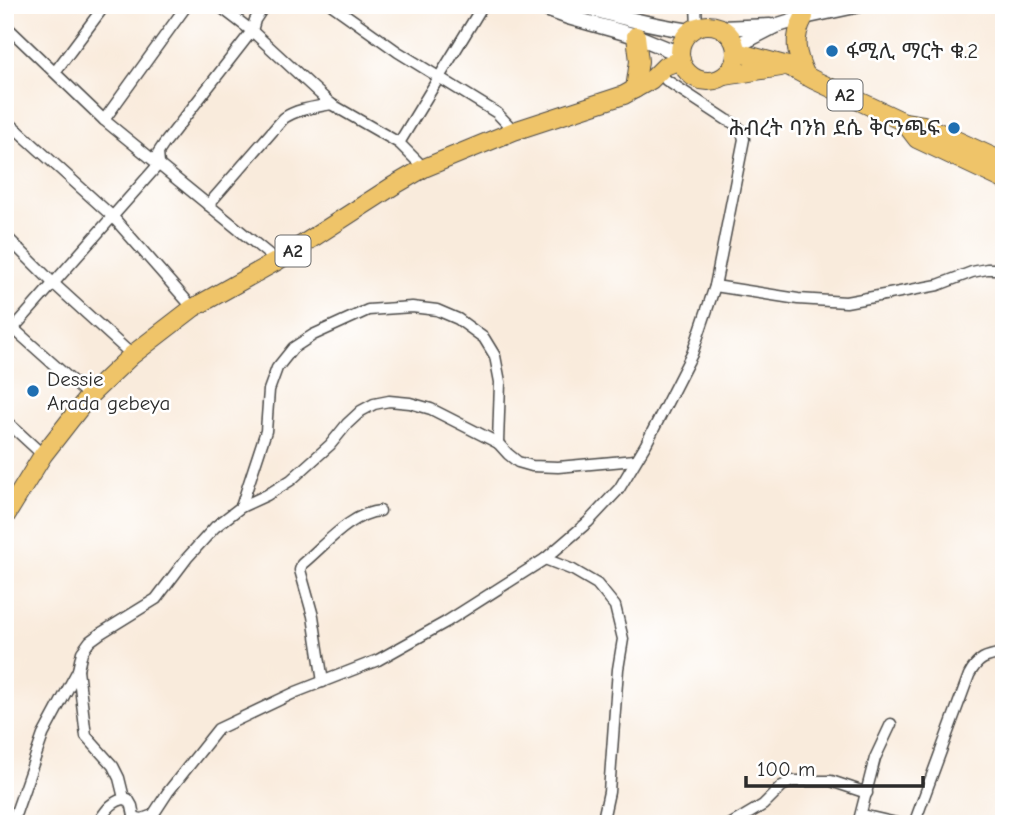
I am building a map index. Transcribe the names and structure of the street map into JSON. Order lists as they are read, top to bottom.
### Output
{
  "streets": {
    "highway": ["A2"]
  },
  "places": ["ፋሚሊ ማርት ቁ.2", "ሕብረት ባንክ ደሴ ቅርንጫፍ", "Dessie Arada gebeya"],
  "scale_bar": "100 m"
}
